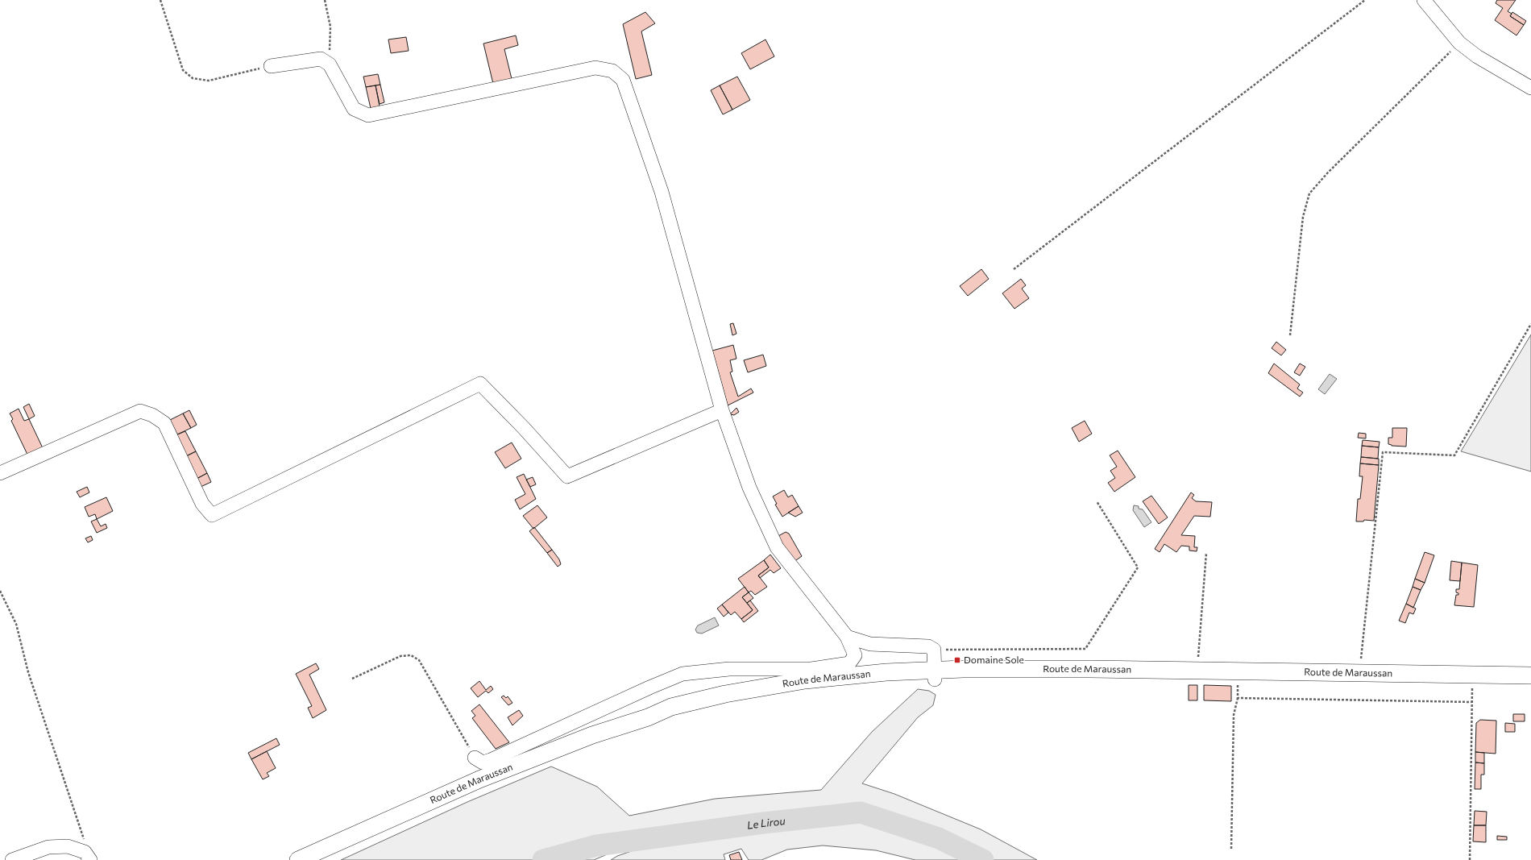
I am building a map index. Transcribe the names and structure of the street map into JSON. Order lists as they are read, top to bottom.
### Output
{
  "streets": {
    "main road": ["Route de Maraussan"]
  },
  "water": ["Le Lirou"],
  "places": {
    "transit": ["Domaine Sole"]
  }
}
